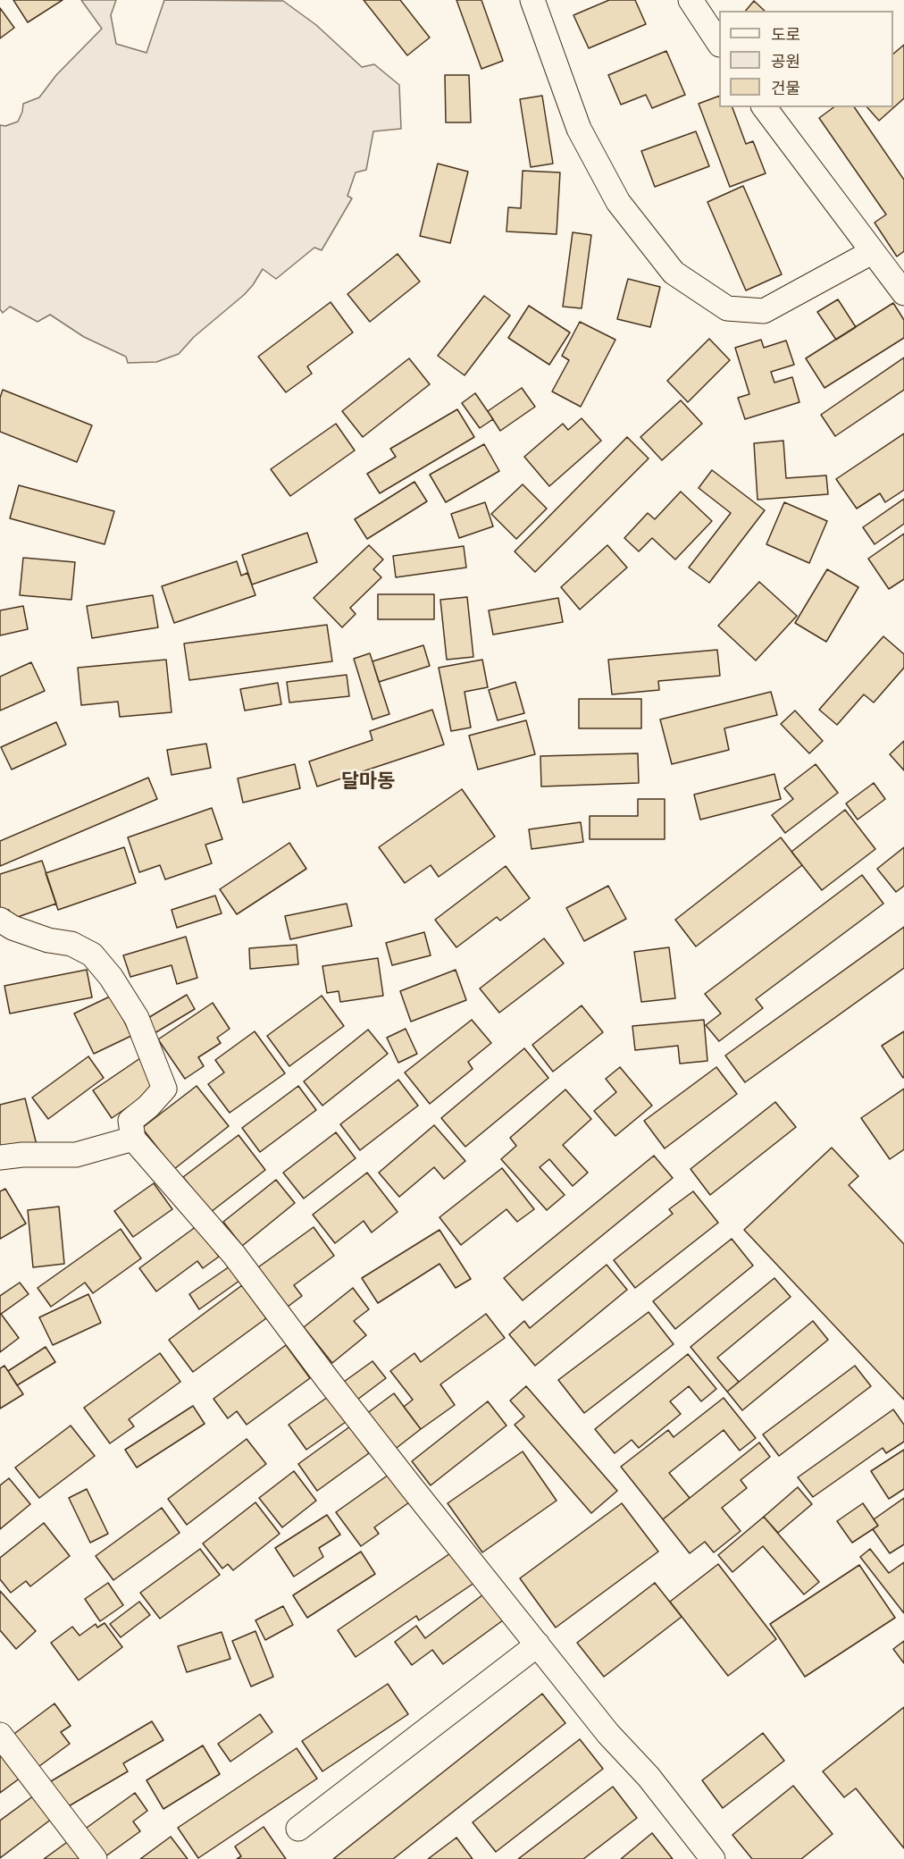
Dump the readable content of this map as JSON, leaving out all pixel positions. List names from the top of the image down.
{
  "districts": ["달마동"],
  "legend": ["도로", "공원", "건물"]
}
